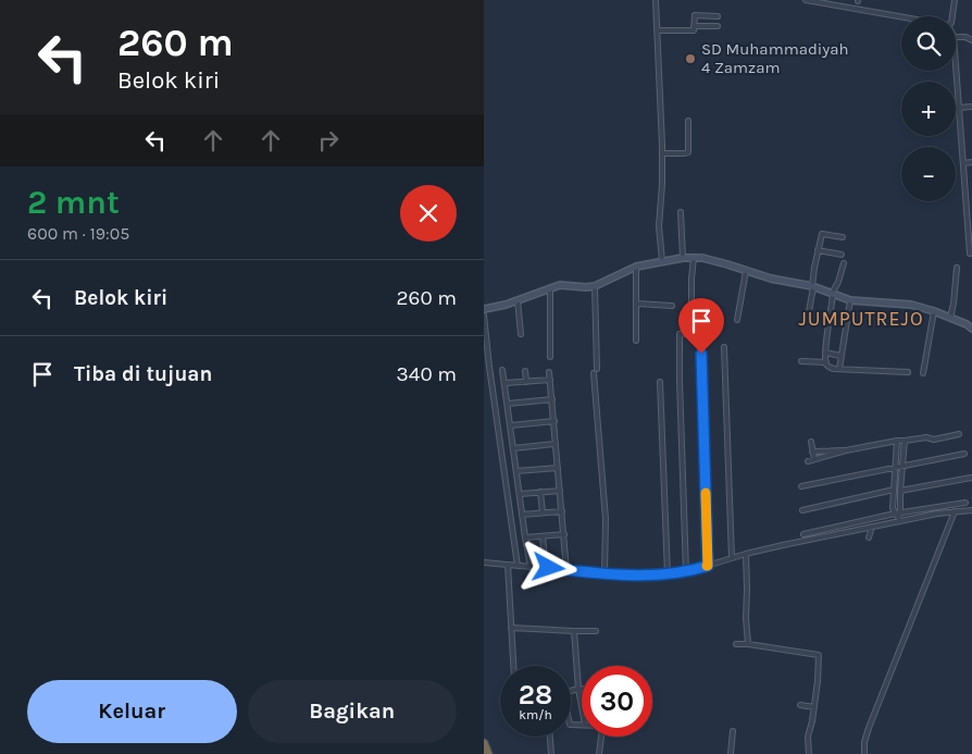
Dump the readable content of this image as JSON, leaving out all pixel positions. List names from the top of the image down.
{
  "districts": ["JUMPUTREJO"],
  "places": ["SD Muhammadiyah 4 Zamzam"],
  "page": {
    "turn": ["260 m", "Belok kiri"],
    "map_buttons": ["+", "−"],
    "heading": ["2 mnt", "600 m · 19:05"],
    "list": [
      {
        "name": "Belok kiri",
        "value": "260 m"
      },
      {
        "name": "Tiba di tujuan",
        "value": "340 m"
      }
    ],
    "speed": "28 km/h",
    "limit": "30",
    "buttons": ["Keluar", "Bagikan"]
  }
}
